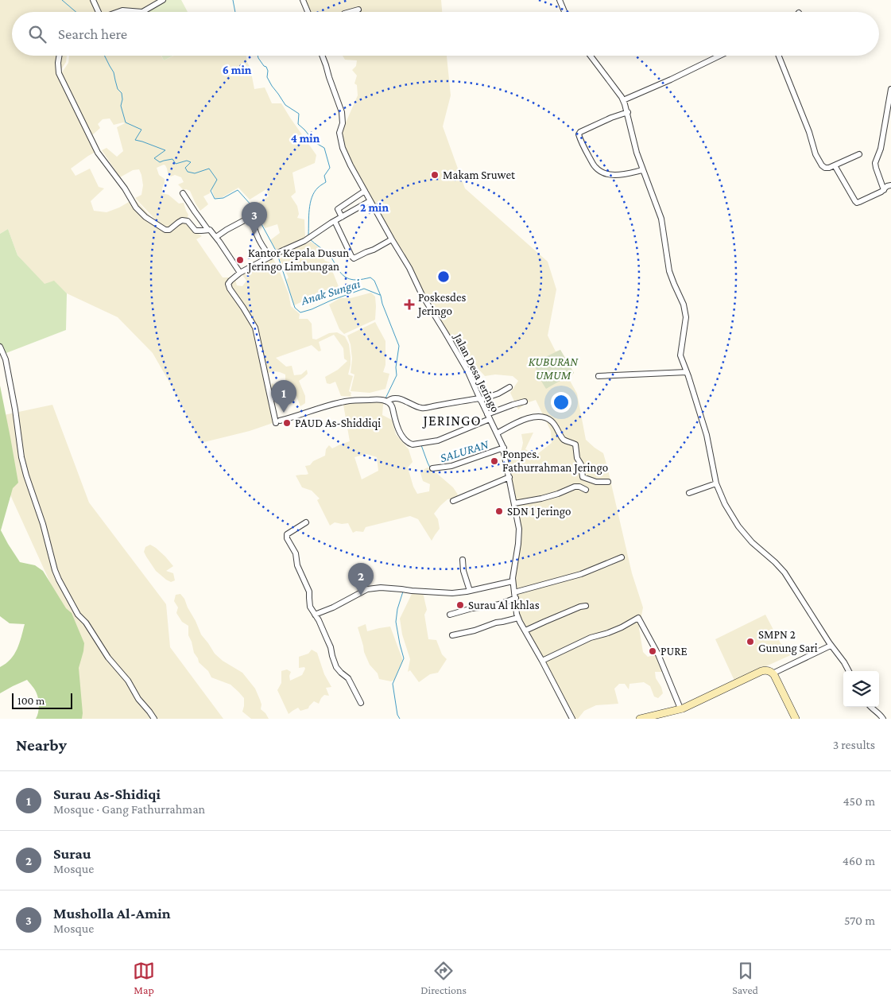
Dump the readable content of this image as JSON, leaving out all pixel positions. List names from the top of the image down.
{
  "streets": {
    "street": ["Jalan Desa Jeringo"]
  },
  "districts": ["JERINGO"],
  "water": ["Anak Sungai", "SALURAN"],
  "parks": ["KUBURAN UMUM"],
  "places": {
    "other": [
      "Makam Sruwet",
      "Kantor Kepala Dusun Jeringo Limbungan",
      "PAUD As-Shiddiqi",
      "Ponpes. Fathurrahman Jeringo",
      "SDN 1 Jeringo",
      "Surau Al Ikhlas",
      "SMPN 2 Gunung Sari",
      "PURE"
    ],
    "health": ["Poskesdes Jeringo"]
  },
  "scale_bar": "100 m",
  "page": {
    "search": "Search here",
    "pins": ["3", "1", "2"],
    "scale": "100 m",
    "heading": ["Nearby", "3 results"],
    "list": [
      {
        "mark": "1",
        "name": "Surau As-Shidiqi",
        "note": "Mosque · Gang Fathurrahman",
        "value": "450 m"
      },
      {
        "mark": "2",
        "name": "Surau",
        "note": "Mosque",
        "value": "460 m"
      },
      {
        "mark": "3",
        "name": "Musholla Al-Amin",
        "note": "Mosque",
        "value": "570 m"
      }
    ],
    "nav": ["Map", "Directions", "Saved"]
  },
  "rings": ["6 min", "4 min", "2 min"]
}
